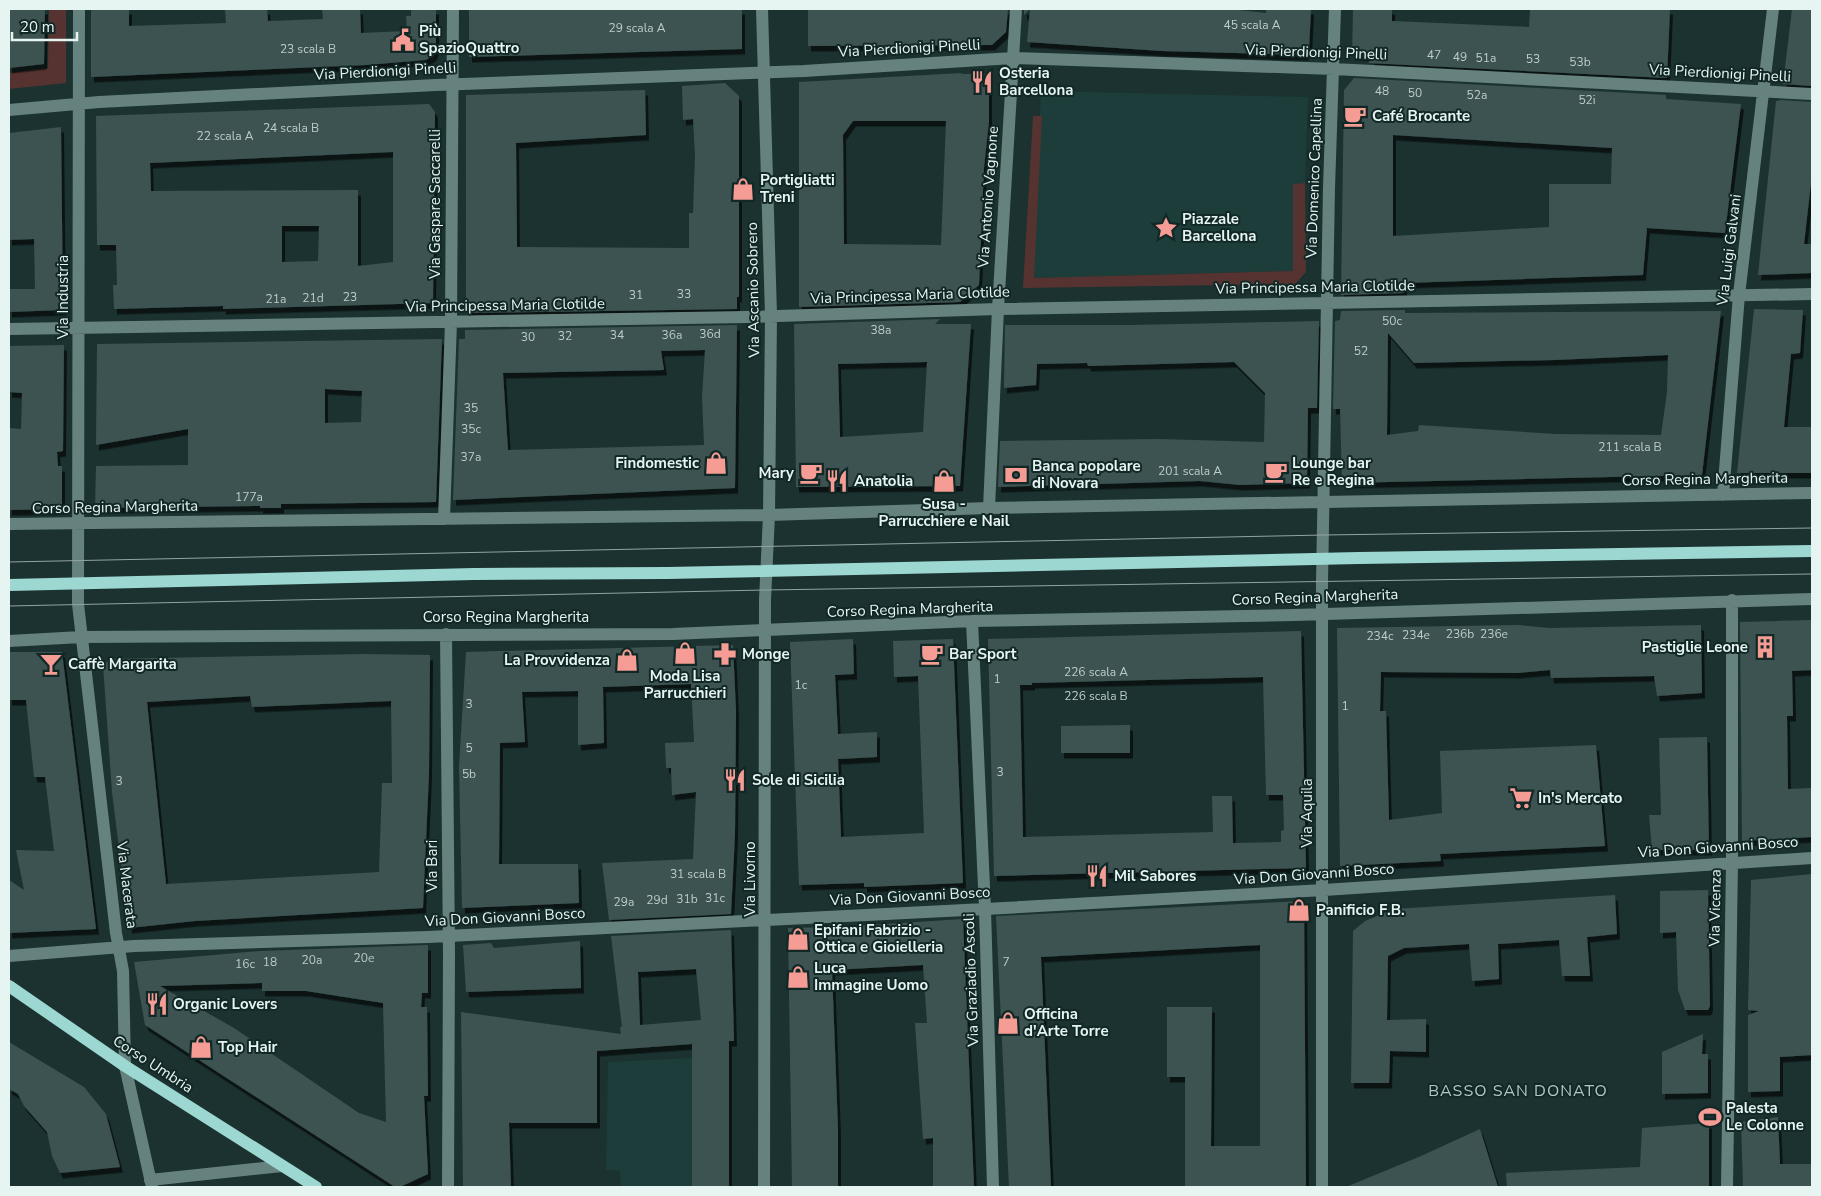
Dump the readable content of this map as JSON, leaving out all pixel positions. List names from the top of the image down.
{
  "streets": {
    "main road": ["Corso Umbria"],
    "street": [
      "Via Pierdionigi Pinelli",
      "Via Domenico Capellina",
      "Via Antonio Vagnone",
      "Via Gaspare Saccarelli",
      "Via Luigi Galvani",
      "Via Principessa Maria Clotilde",
      "Via Ascanio Sobrero",
      "Via Industria",
      "Corso Regina Margherita",
      "Via Aquila",
      "Via Don Giovanni Bosco",
      "Via Bari",
      "Via Livorno",
      "Via Macerata",
      "Via Vicenza",
      "Via Graziadio Ascoli"
    ]
  },
  "crossings": [
    ["Via Pierdionigi Pinelli", "Via Domenico Capellina"],
    ["Via Pierdionigi Pinelli", "Via Antonio Vagnone"],
    ["Via Pierdionigi Pinelli", "Via Gaspare Saccarelli"],
    ["Via Pierdionigi Pinelli", "Via Luigi Galvani"],
    ["Via Pierdionigi Pinelli", "Via Ascanio Sobrero"],
    ["Via Pierdionigi Pinelli", "Via Industria"],
    ["Via Domenico Capellina", "Via Principessa Maria Clotilde"],
    ["Via Domenico Capellina", "Corso Regina Margherita"],
    ["Via Domenico Capellina", "Via Aquila"],
    ["Via Antonio Vagnone", "Via Principessa Maria Clotilde"],
    ["Via Antonio Vagnone", "Corso Regina Margherita"],
    ["Via Gaspare Saccarelli", "Via Principessa Maria Clotilde"],
    ["Via Gaspare Saccarelli", "Corso Regina Margherita"],
    ["Via Luigi Galvani", "Via Principessa Maria Clotilde"],
    ["Via Luigi Galvani", "Corso Regina Margherita"],
    ["Via Principessa Maria Clotilde", "Via Ascanio Sobrero"],
    ["Via Principessa Maria Clotilde", "Via Industria"],
    ["Via Ascanio Sobrero", "Corso Regina Margherita"],
    ["Via Ascanio Sobrero", "Via Livorno"],
    ["Via Industria", "Corso Regina Margherita"],
    ["Via Industria", "Via Macerata"],
    ["Corso Regina Margherita", "Via Aquila"],
    ["Corso Regina Margherita", "Via Bari"],
    ["Corso Regina Margherita", "Via Livorno"],
    ["Corso Regina Margherita", "Via Macerata"],
    ["Corso Regina Margherita", "Via Vicenza"],
    ["Corso Regina Margherita", "Via Graziadio Ascoli"],
    ["Via Aquila", "Via Don Giovanni Bosco"],
    ["Via Don Giovanni Bosco", "Via Bari"],
    ["Via Don Giovanni Bosco", "Via Livorno"],
    ["Via Don Giovanni Bosco", "Via Macerata"],
    ["Via Don Giovanni Bosco", "Via Vicenza"],
    ["Via Don Giovanni Bosco", "Via Graziadio Ascoli"],
    ["Via Macerata", "Corso Umbria"]
  ],
  "districts": ["BASSO SAN DONATO"],
  "places": {
    "public building": ["Più SpazioQuattro"],
    "restaurant": [
      "Osteria Barcellona",
      "Anatolia",
      "Sole di Sicilia",
      "Mil Sabores",
      "Organic Lovers"
    ],
    "cafe": [
      "Café Brocante",
      "Lounge bar Re e Regina",
      "Mary",
      "Bar Sport"
    ],
    "shop": [
      "Portigliatti Treni",
      "Findomestic",
      "Susa - Parrucchiere e Nail",
      "Moda Lisa Parrucchieri",
      "La Provvidenza",
      "Panificio F.B.",
      "Epifani Fabrizio - Ottica e Gioielleria",
      "Luca Immagine Uomo",
      "Officina d'Arte Torre",
      "Top Hair"
    ],
    "place": ["Piazzale Barcellona"],
    "bank": ["Banca popolare di Novara"],
    "building": ["Pastiglie Leone"],
    "pharmacy": ["Monge"],
    "bar": ["Caffè Margarita"],
    "supermarket": ["In's Mercato"],
    "sports": ["Palesta Le Colonne"]
  },
  "house_numbers": [
    "45 scala A",
    "29 scala A",
    "23 scala B",
    "47",
    "49",
    "51a",
    "53",
    "53b",
    "48",
    "50",
    "52a",
    "52i",
    "24 scala B",
    "22 scala A",
    "33",
    "31",
    "23",
    "21d",
    "21a",
    "50c",
    "38a",
    "36d",
    "34",
    "36a",
    "32",
    "30",
    "52",
    "35",
    "35c",
    "211 scala B",
    "37a",
    "201 scala A",
    "177a",
    "236b",
    "236e",
    "234e",
    "234c",
    "226 scala A",
    "1",
    "1c",
    "226 scala B",
    "3",
    "1",
    "5",
    "3",
    "5b",
    "3",
    "31 scala B",
    "31c",
    "31b",
    "29d",
    "29a",
    "20e",
    "20a",
    "18",
    "7",
    "16c"
  ],
  "scale_bar": "20 m"
}
